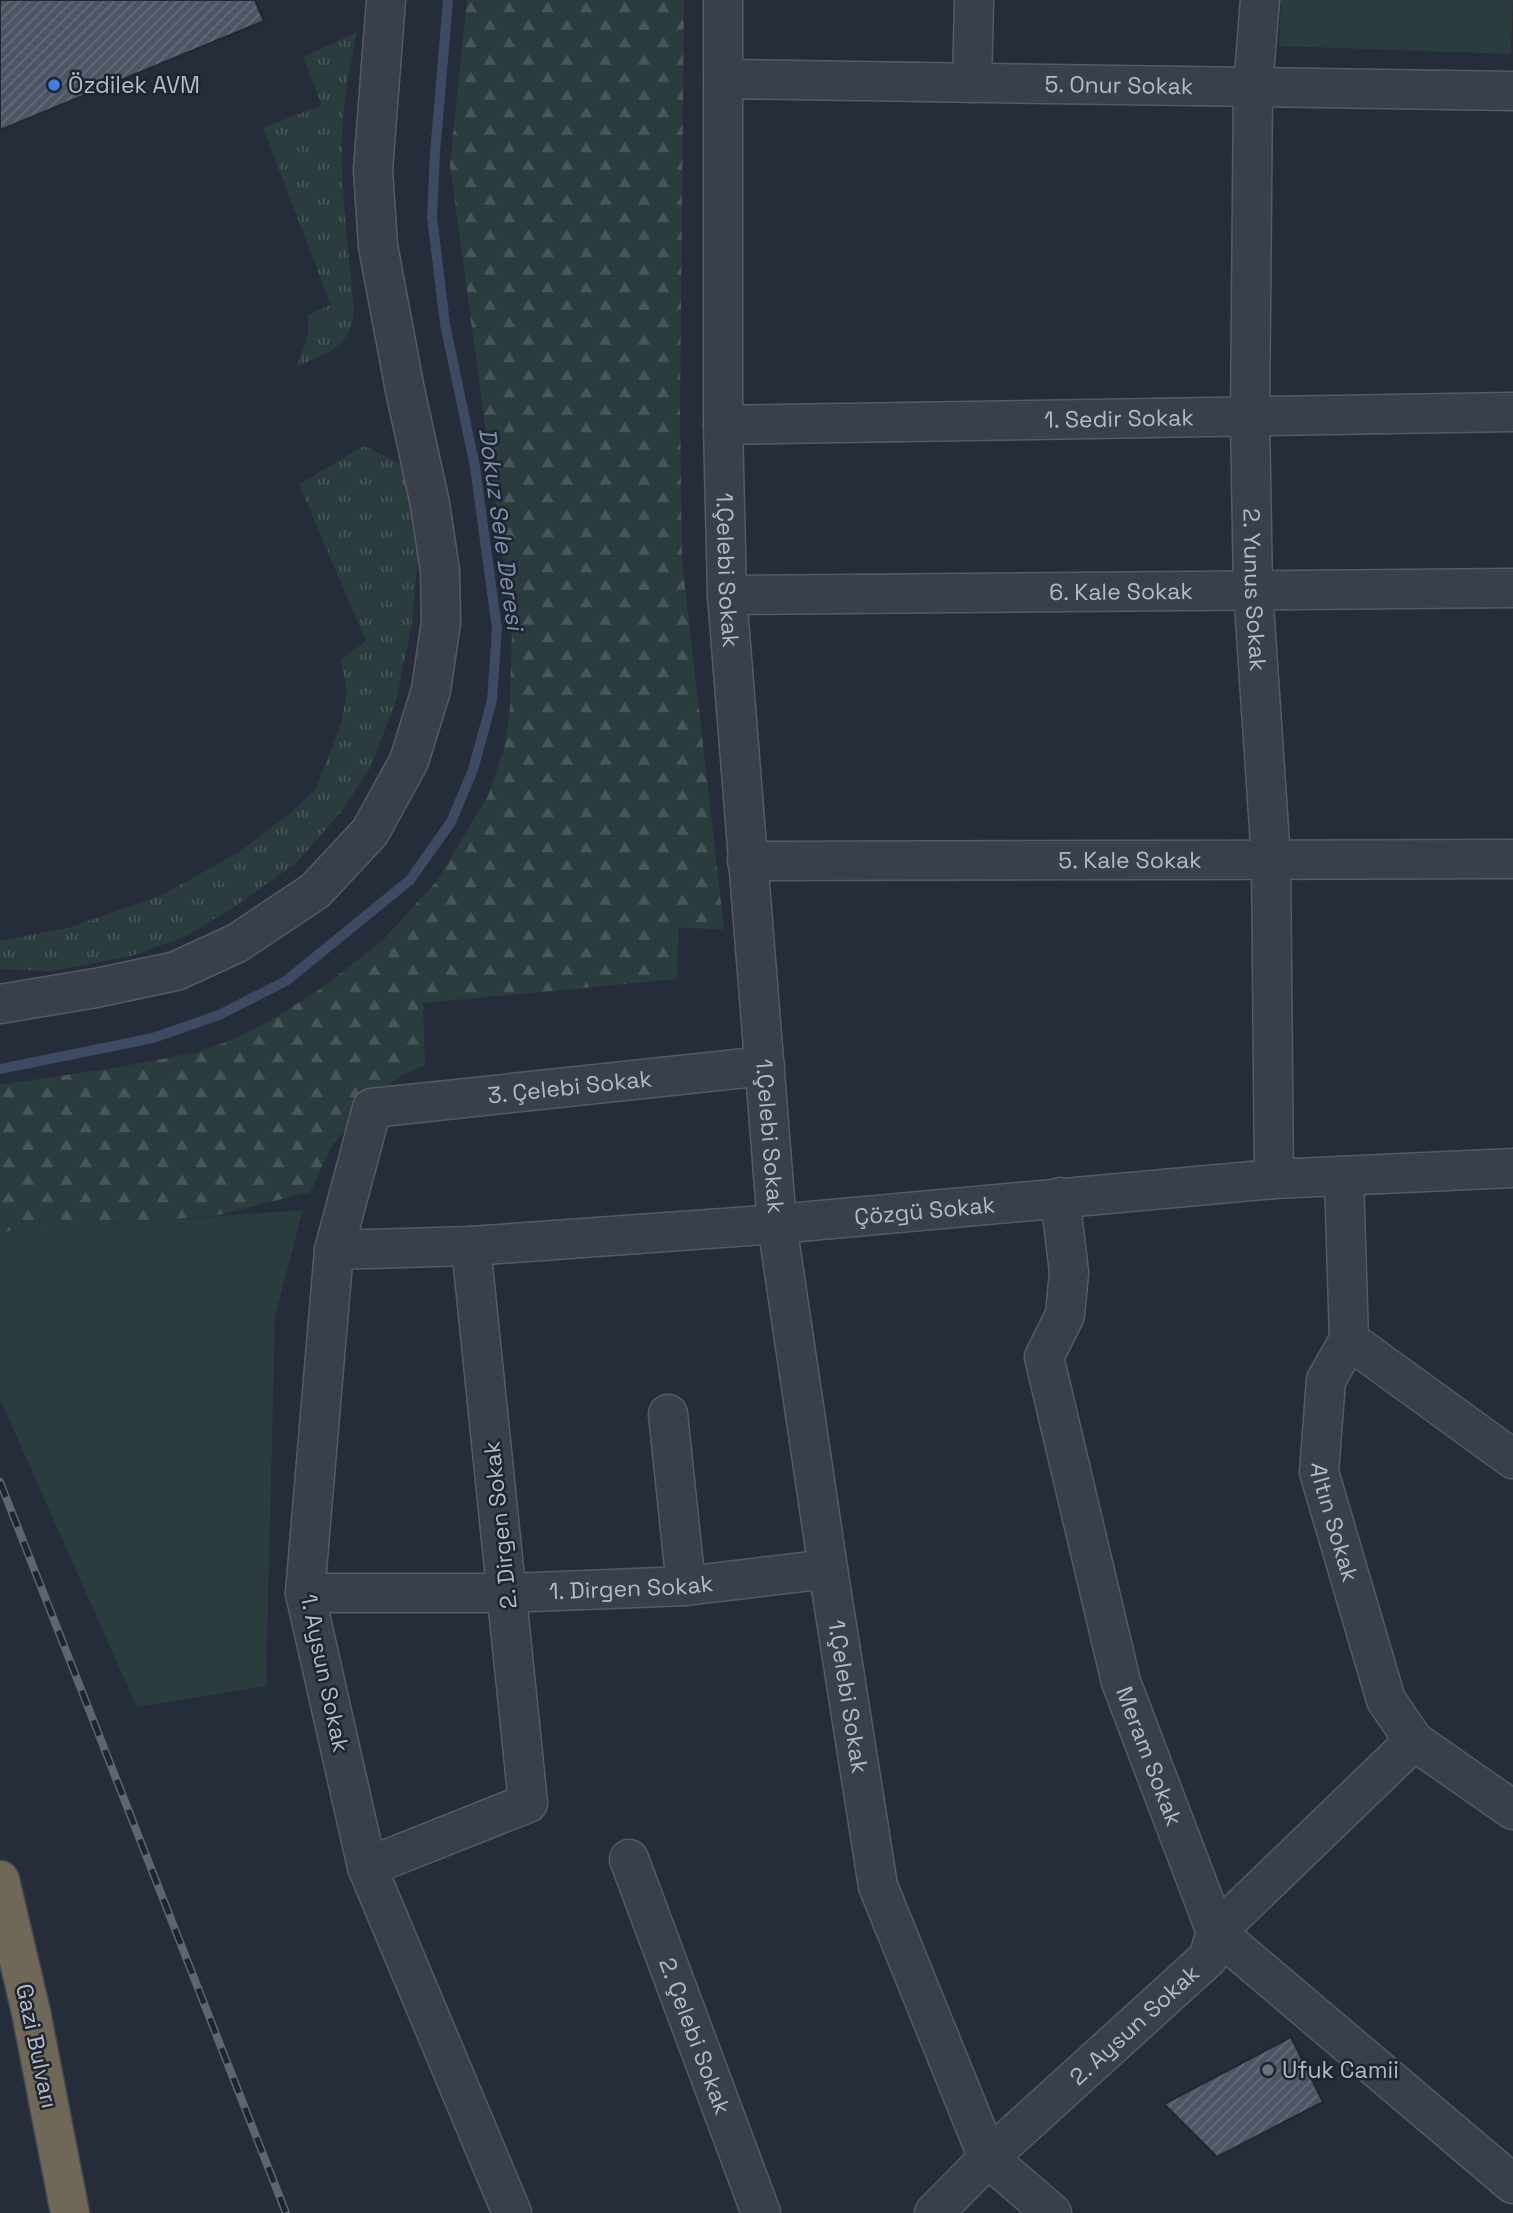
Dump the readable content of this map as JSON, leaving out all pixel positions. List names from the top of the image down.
{
  "streets": {
    "highway": ["Gazi Bulvarı"],
    "street": [
      "5. Onur Sokak",
      "1. Sedir Sokak",
      "1.Çelebi Sokak",
      "2. Yunus Sokak",
      "6. Kale Sokak",
      "5. Kale Sokak",
      "3. Çelebi Sokak",
      "Çözgü Sokak",
      "Altın Sokak",
      "2. Dirgen Sokak",
      "1. Dirgen Sokak",
      "1. Aysun Sokak",
      "Meram Sokak",
      "2. Aysun Sokak",
      "2. Çelebi Sokak"
    ]
  },
  "crossings": [
    ["5. Onur Sokak", "1.Çelebi Sokak"],
    ["5. Onur Sokak", "2. Yunus Sokak"],
    ["1. Sedir Sokak", "1.Çelebi Sokak"],
    ["1. Sedir Sokak", "2. Yunus Sokak"],
    ["1.Çelebi Sokak", "6. Kale Sokak"],
    ["1.Çelebi Sokak", "5. Kale Sokak"],
    ["1.Çelebi Sokak", "3. Çelebi Sokak"],
    ["1.Çelebi Sokak", "Çözgü Sokak"],
    ["1.Çelebi Sokak", "1. Dirgen Sokak"],
    ["1.Çelebi Sokak", "2. Aysun Sokak"],
    ["2. Yunus Sokak", "6. Kale Sokak"],
    ["2. Yunus Sokak", "5. Kale Sokak"],
    ["2. Yunus Sokak", "Çözgü Sokak"],
    ["3. Çelebi Sokak", "1. Aysun Sokak"],
    ["Çözgü Sokak", "2. Dirgen Sokak"],
    ["Çözgü Sokak", "1. Aysun Sokak"],
    ["Çözgü Sokak", "Meram Sokak"],
    ["Altın Sokak", "2. Aysun Sokak"],
    ["2. Dirgen Sokak", "1. Dirgen Sokak"],
    ["2. Dirgen Sokak", "1. Aysun Sokak"],
    ["1. Dirgen Sokak", "1. Aysun Sokak"],
    ["Meram Sokak", "2. Aysun Sokak"]
  ],
  "water": ["Dokuz Sele Deresi"],
  "places": ["Özdilek AVM", "Ufuk Camii"]
}
